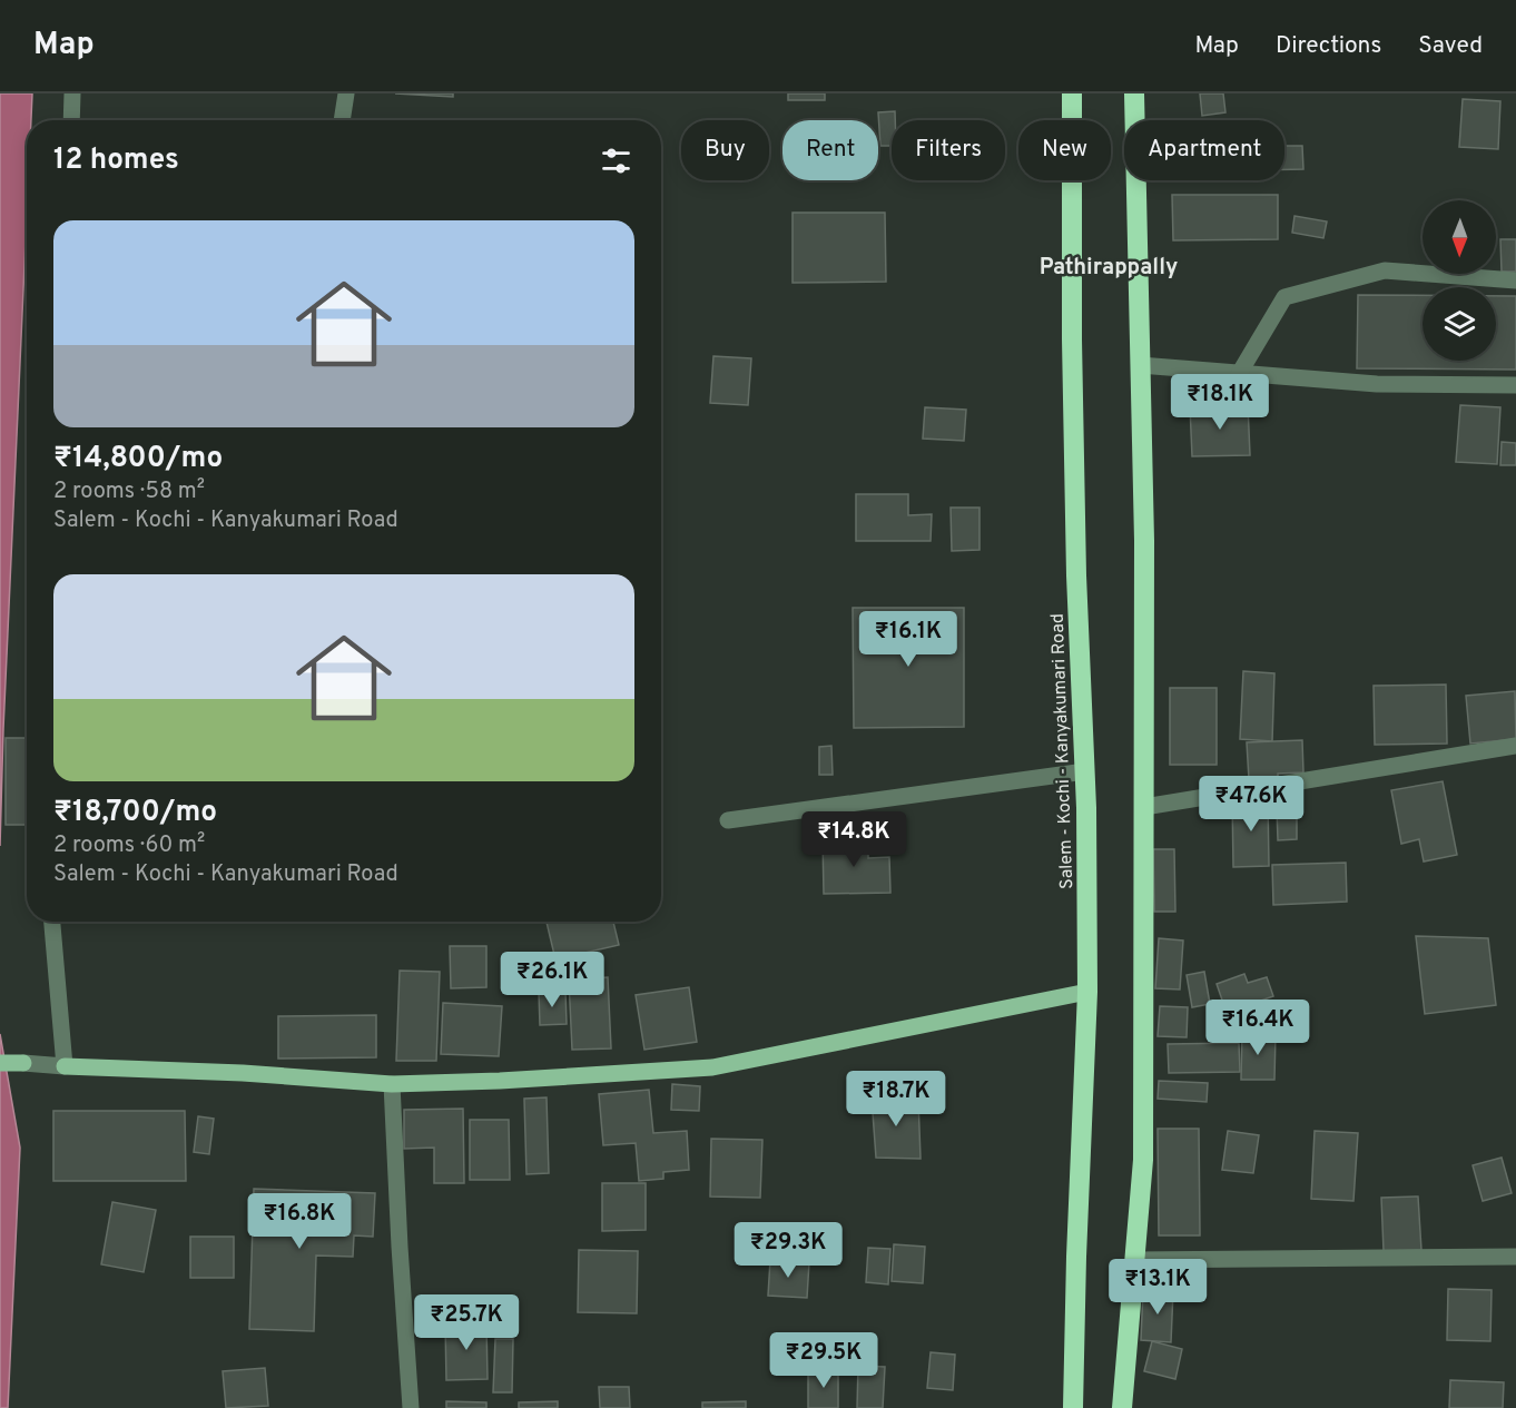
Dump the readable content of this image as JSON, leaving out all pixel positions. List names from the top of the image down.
{
  "streets": {
    "highway": ["Salem - Kochi - Kanyakumari Road"]
  },
  "districts": ["Pathirappally"],
  "north": "bottom",
  "page": {
    "header": "Map",
    "nav": ["Map", "Directions", "Saved"],
    "chip": [
      "Buy",
      "Rent",
      "Filters",
      "New",
      "Apartment"
    ],
    "heading": "12 homes",
    "list": [
      {
        "name": "₹14,800/mo",
        "note": "2 rooms · 58 m² · Salem - Kochi - Kanyakumari Road"
      },
      {
        "name": "₹18,700/mo",
        "note": "2 rooms · 60 m² · Salem - Kochi - Kanyakumari Road"
      }
    ],
    "price": [
      "₹18.1K",
      "₹16.1K",
      "₹47.6K",
      "₹14.8K",
      "₹26.1K",
      "₹16.4K",
      "₹18.7K",
      "₹16.8K",
      "₹29.3K",
      "₹13.1K",
      "₹25.7K",
      "₹29.5K"
    ]
  }
}
